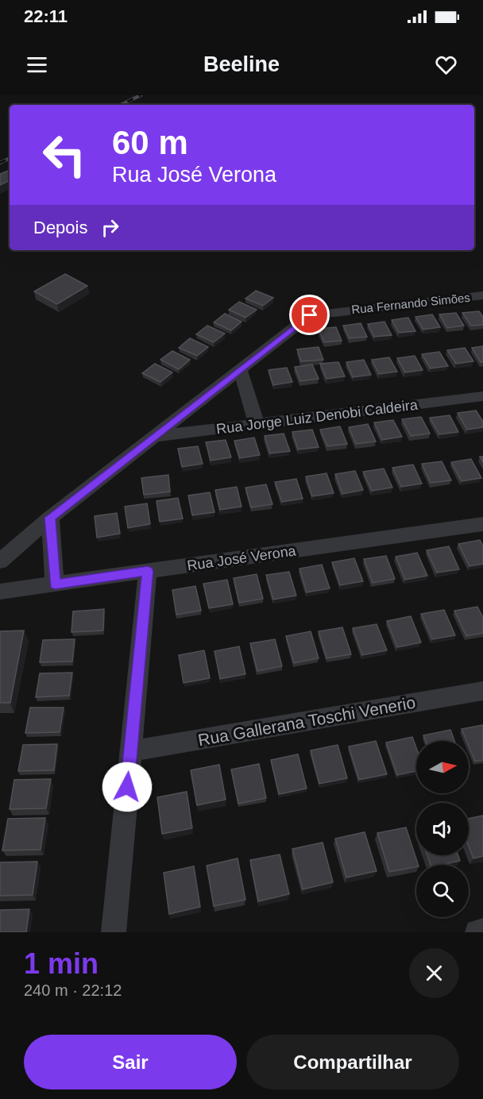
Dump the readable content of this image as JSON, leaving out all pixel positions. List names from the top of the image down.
{
  "streets": {
    "street": [
      "Rua Fernando Simões",
      "Rua Jorge Luiz Denobi Caldeira",
      "Rua José Verona",
      "Rua Gallerana Toschi Venerio"
    ]
  },
  "north": "right",
  "page": {
    "status": "22:11",
    "header": "Beeline",
    "turn": ["60 m", "Rua José Verona"],
    "then": "Depois",
    "heading": ["1 min", "240 m · 22:12"],
    "buttons": ["Sair", "Compartilhar"]
  }
}
